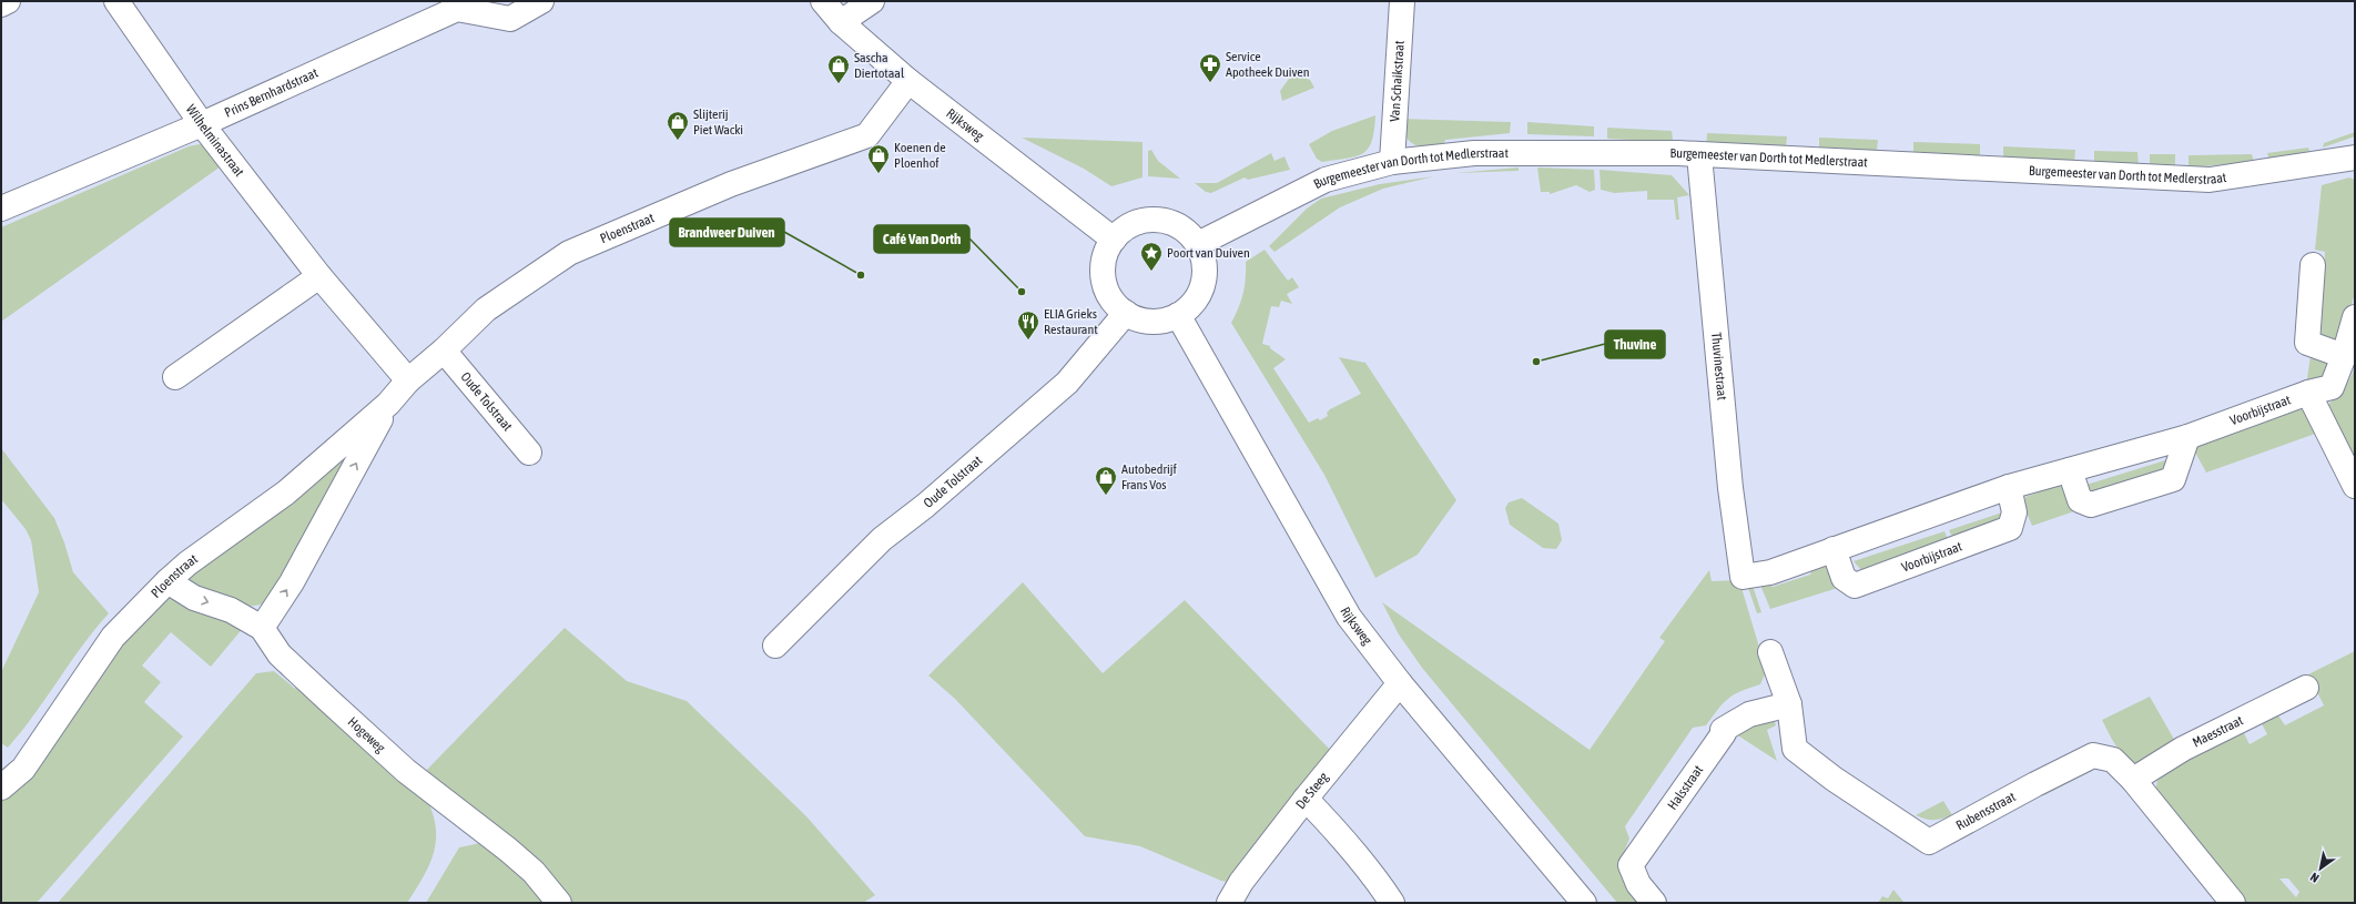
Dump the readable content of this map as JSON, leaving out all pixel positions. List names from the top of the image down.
{
  "streets": {
    "street": [
      "Van Schaikstraat",
      "Prins Bernhardstraat",
      "Rijksweg",
      "Wilhelminastraat",
      "Burgemeester van Dorth tot Medlerstraat",
      "Ploenstraat",
      "Thuvinestraat",
      "Oude Tolstraat",
      "Voorbijstraat",
      "Maesstraat",
      "Hogeweg",
      "Halsstraat",
      "De Steeg",
      "Rubensstraat"
    ]
  },
  "crossings": [
    ["Van Schaikstraat", "Burgemeester van Dorth tot Medlerstraat"],
    ["Prins Bernhardstraat", "Wilhelminastraat"],
    ["Rijksweg", "Burgemeester van Dorth tot Medlerstraat"],
    ["Rijksweg", "Ploenstraat"],
    ["Rijksweg", "Oude Tolstraat"],
    ["Rijksweg", "De Steeg"],
    ["Wilhelminastraat", "Ploenstraat"],
    ["Burgemeester van Dorth tot Medlerstraat", "Thuvinestraat"],
    ["Burgemeester van Dorth tot Medlerstraat", "Oude Tolstraat"],
    ["Ploenstraat", "Oude Tolstraat"],
    ["Ploenstraat", "Hogeweg"],
    ["Thuvinestraat", "Voorbijstraat"],
    ["Maesstraat", "Rubensstraat"],
    ["Halsstraat", "Rubensstraat"]
  ],
  "places": {
    "pharmacy": ["Service Apotheek Duiven"],
    "shop": [
      "Sascha Diertotaal",
      "Slijterij Piet Wacki",
      "Koenen de Ploenhof",
      "Autobedrijf Frans Vos"
    ],
    "place": ["Poort van Duiven"],
    "other": ["Brandweer Duiven", "Café Van Dorth", "Thuvine"],
    "restaurant": ["ELIA Grieks Restaurant"]
  },
  "north": "bottom left"
}
